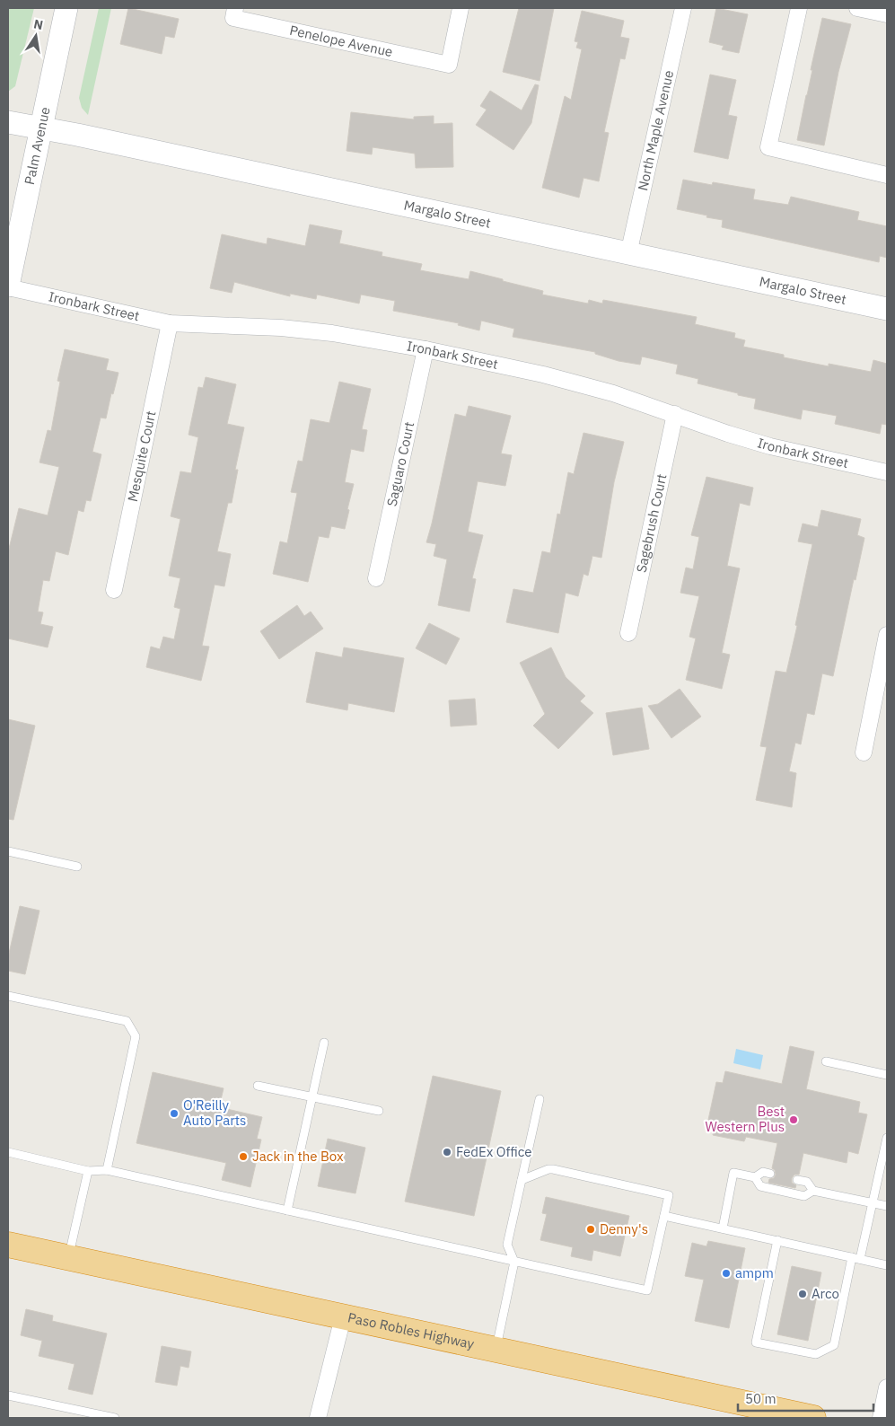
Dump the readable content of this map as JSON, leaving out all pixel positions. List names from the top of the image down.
{
  "streets": {
    "highway": ["Paso Robles Highway"],
    "street": [
      "Penelope Avenue",
      "North Maple Avenue",
      "Palm Avenue",
      "Margalo Street",
      "Ironbark Street",
      "Mesquite Court",
      "Saguaro Court",
      "Sagebrush Court"
    ]
  },
  "crossings": [
    ["North Maple Avenue", "Margalo Street"],
    ["Palm Avenue", "Margalo Street"],
    ["Palm Avenue", "Ironbark Street"],
    ["Ironbark Street", "Mesquite Court"],
    ["Ironbark Street", "Saguaro Court"],
    ["Ironbark Street", "Sagebrush Court"]
  ],
  "places": [
    "O'Reilly Auto Parts",
    "Best Western Plus",
    "FedEx Office",
    "Jack in the Box",
    "Denny's",
    "ampm",
    "Arco"
  ],
  "scale_bar": "50 m",
  "north": "top"
}
